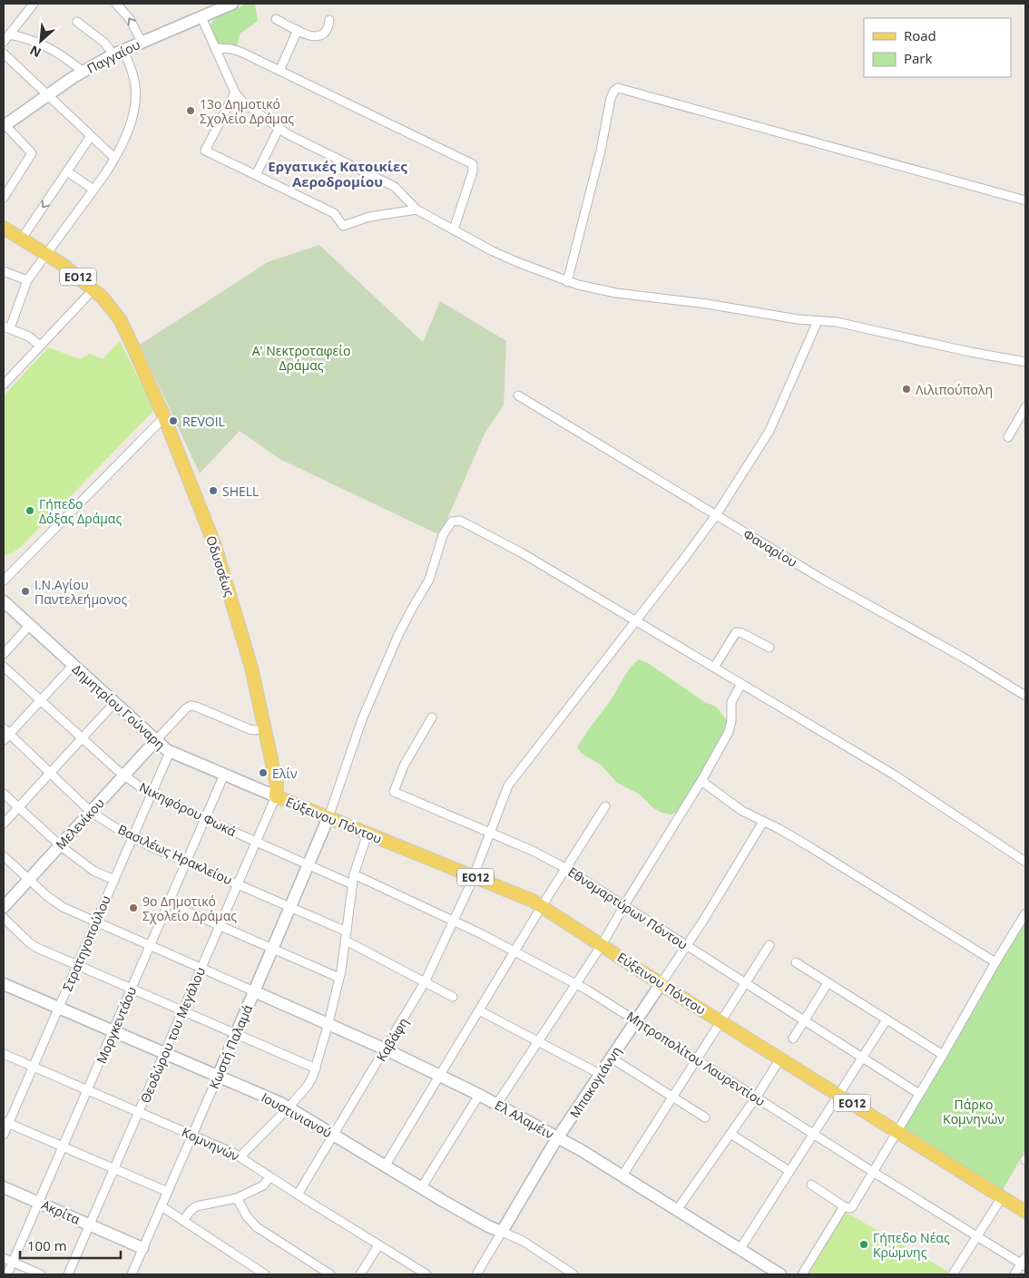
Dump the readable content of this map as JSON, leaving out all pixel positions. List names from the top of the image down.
{
  "streets": {
    "main road": ["ΕΟ12", "Οδυσσέως", "Εύξεινου Πόντου"],
    "street": [
      "Παγγαίου",
      "Φαναρίου",
      "Δημητρίου Γούναρη",
      "Νικηφόρου Φωκά",
      "Μελενίκου",
      "Βασιλέως Ηρακλείου",
      "Εθνομαρτύρων Πόντου",
      "Στρατηγοπούλου",
      "Μοργκεντάου",
      "Θεοδώρου του Μεγάλου",
      "Καβάφη",
      "Κωστή Παλαμά",
      "Μητροπολίτου Λαυρεντίου",
      "Μπακογιάννη",
      "Ιουστινιανού",
      "Ελ Αλαμέιν",
      "Κομνηνών",
      "Ακρίτα"
    ]
  },
  "crossings": [
    ["ΕΟ12", "Οδυσσέως"],
    ["Φαναρίου", "Καβάφη"],
    ["Οδυσσέως", "Δημητρίου Γούναρη"],
    ["Οδυσσέως", "Εύξεινου Πόντου"],
    ["Οδυσσέως", "Θεοδώρου του Μεγάλου"],
    ["Δημητρίου Γούναρη", "Εύξεινου Πόντου"],
    ["Δημητρίου Γούναρη", "Μελενίκου"],
    ["Δημητρίου Γούναρη", "Στρατηγοπούλου"],
    ["Δημητρίου Γούναρη", "Μοργκεντάου"],
    ["Δημητρίου Γούναρη", "Θεοδώρου του Μεγάλου"],
    ["Νικηφόρου Φωκά", "Μελενίκου"],
    ["Νικηφόρου Φωκά", "Στρατηγοπούλου"],
    ["Νικηφόρου Φωκά", "Μοργκεντάου"],
    ["Νικηφόρου Φωκά", "Θεοδώρου του Μεγάλου"],
    ["Νικηφόρου Φωκά", "Κωστή Παλαμά"],
    ["Εύξεινου Πόντου", "Θεοδώρου του Μεγάλου"],
    ["Εύξεινου Πόντου", "Καβάφη"],
    ["Εύξεινου Πόντου", "Κωστή Παλαμά"],
    ["Εύξεινου Πόντου", "Μπακογιάννη"],
    ["Μελενίκου", "Βασιλέως Ηρακλείου"],
    ["Βασιλέως Ηρακλείου", "Στρατηγοπούλου"],
    ["Βασιλέως Ηρακλείου", "Μοργκεντάου"],
    ["Βασιλέως Ηρακλείου", "Θεοδώρου του Μεγάλου"],
    ["Βασιλέως Ηρακλείου", "Κωστή Παλαμά"],
    ["Εθνομαρτύρων Πόντου", "Καβάφη"],
    ["Στρατηγοπούλου", "Ιουστινιανού"],
    ["Στρατηγοπούλου", "Κομνηνών"],
    ["Μοργκεντάου", "Ιουστινιανού"],
    ["Μοργκεντάου", "Κομνηνών"],
    ["Μοργκεντάου", "Ακρίτα"],
    ["Θεοδώρου του Μεγάλου", "Ιουστινιανού"],
    ["Θεοδώρου του Μεγάλου", "Κομνηνών"],
    ["Θεοδώρου του Μεγάλου", "Ακρίτα"],
    ["Καβάφη", "Μητροπολίτου Λαυρεντίου"],
    ["Καβάφη", "Ιουστινιανού"],
    ["Καβάφη", "Ελ Αλαμέιν"],
    ["Καβάφη", "Κομνηνών"],
    ["Κωστή Παλαμά", "Ιουστινιανού"],
    ["Κωστή Παλαμά", "Ελ Αλαμέιν"],
    ["Κωστή Παλαμά", "Κομνηνών"],
    ["Κωστή Παλαμά", "Ακρίτα"],
    ["Μητροπολίτου Λαυρεντίου", "Μπακογιάννη"],
    ["Μπακογιάννη", "Ιουστινιανού"],
    ["Μπακογιάννη", "Ελ Αλαμέιν"]
  ],
  "districts": ["Εργατικές Κατοικίες Αεροδρομίου"],
  "parks": ["Α' Νεκτροταφείο Δράμας", "Πάρκο Κομνηνών"],
  "places": [
    "13ο Δημοτικό Σχολείο Δράμας",
    "Λιλιπούπολη",
    "REVOIL",
    "SHELL",
    "Γήπεδο Δόξας Δράμας",
    "Ι.Ν.Αγίου Παντελεήμονος",
    "Ελίν",
    "9ο Δημοτικό Σχολείο Δράμας",
    "Γήπεδο Νέας Κρώμνης"
  ],
  "legend": ["Road", "Park"],
  "scale_bar": "100 m",
  "north": "bottom left"
}
